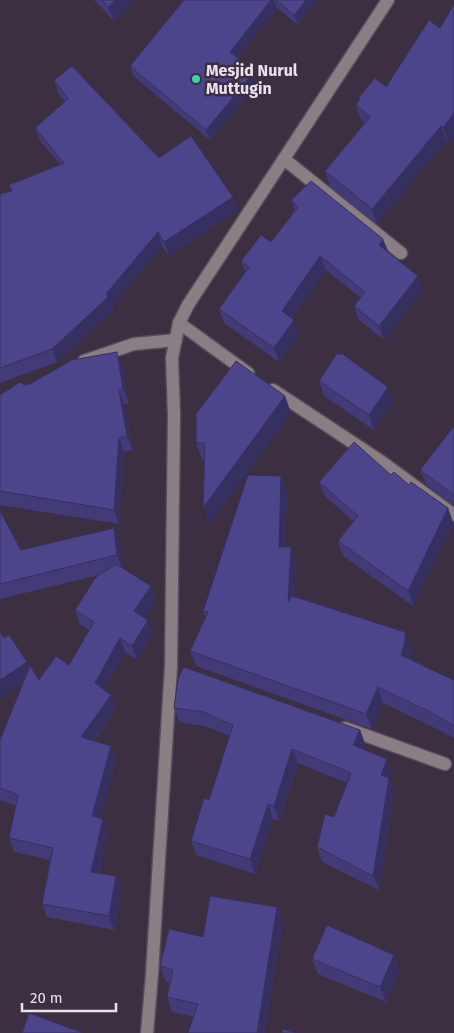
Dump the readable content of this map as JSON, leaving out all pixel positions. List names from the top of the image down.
{
  "places": ["Mesjid Nurul Muttugin"],
  "scale_bar": "20 m"
}
